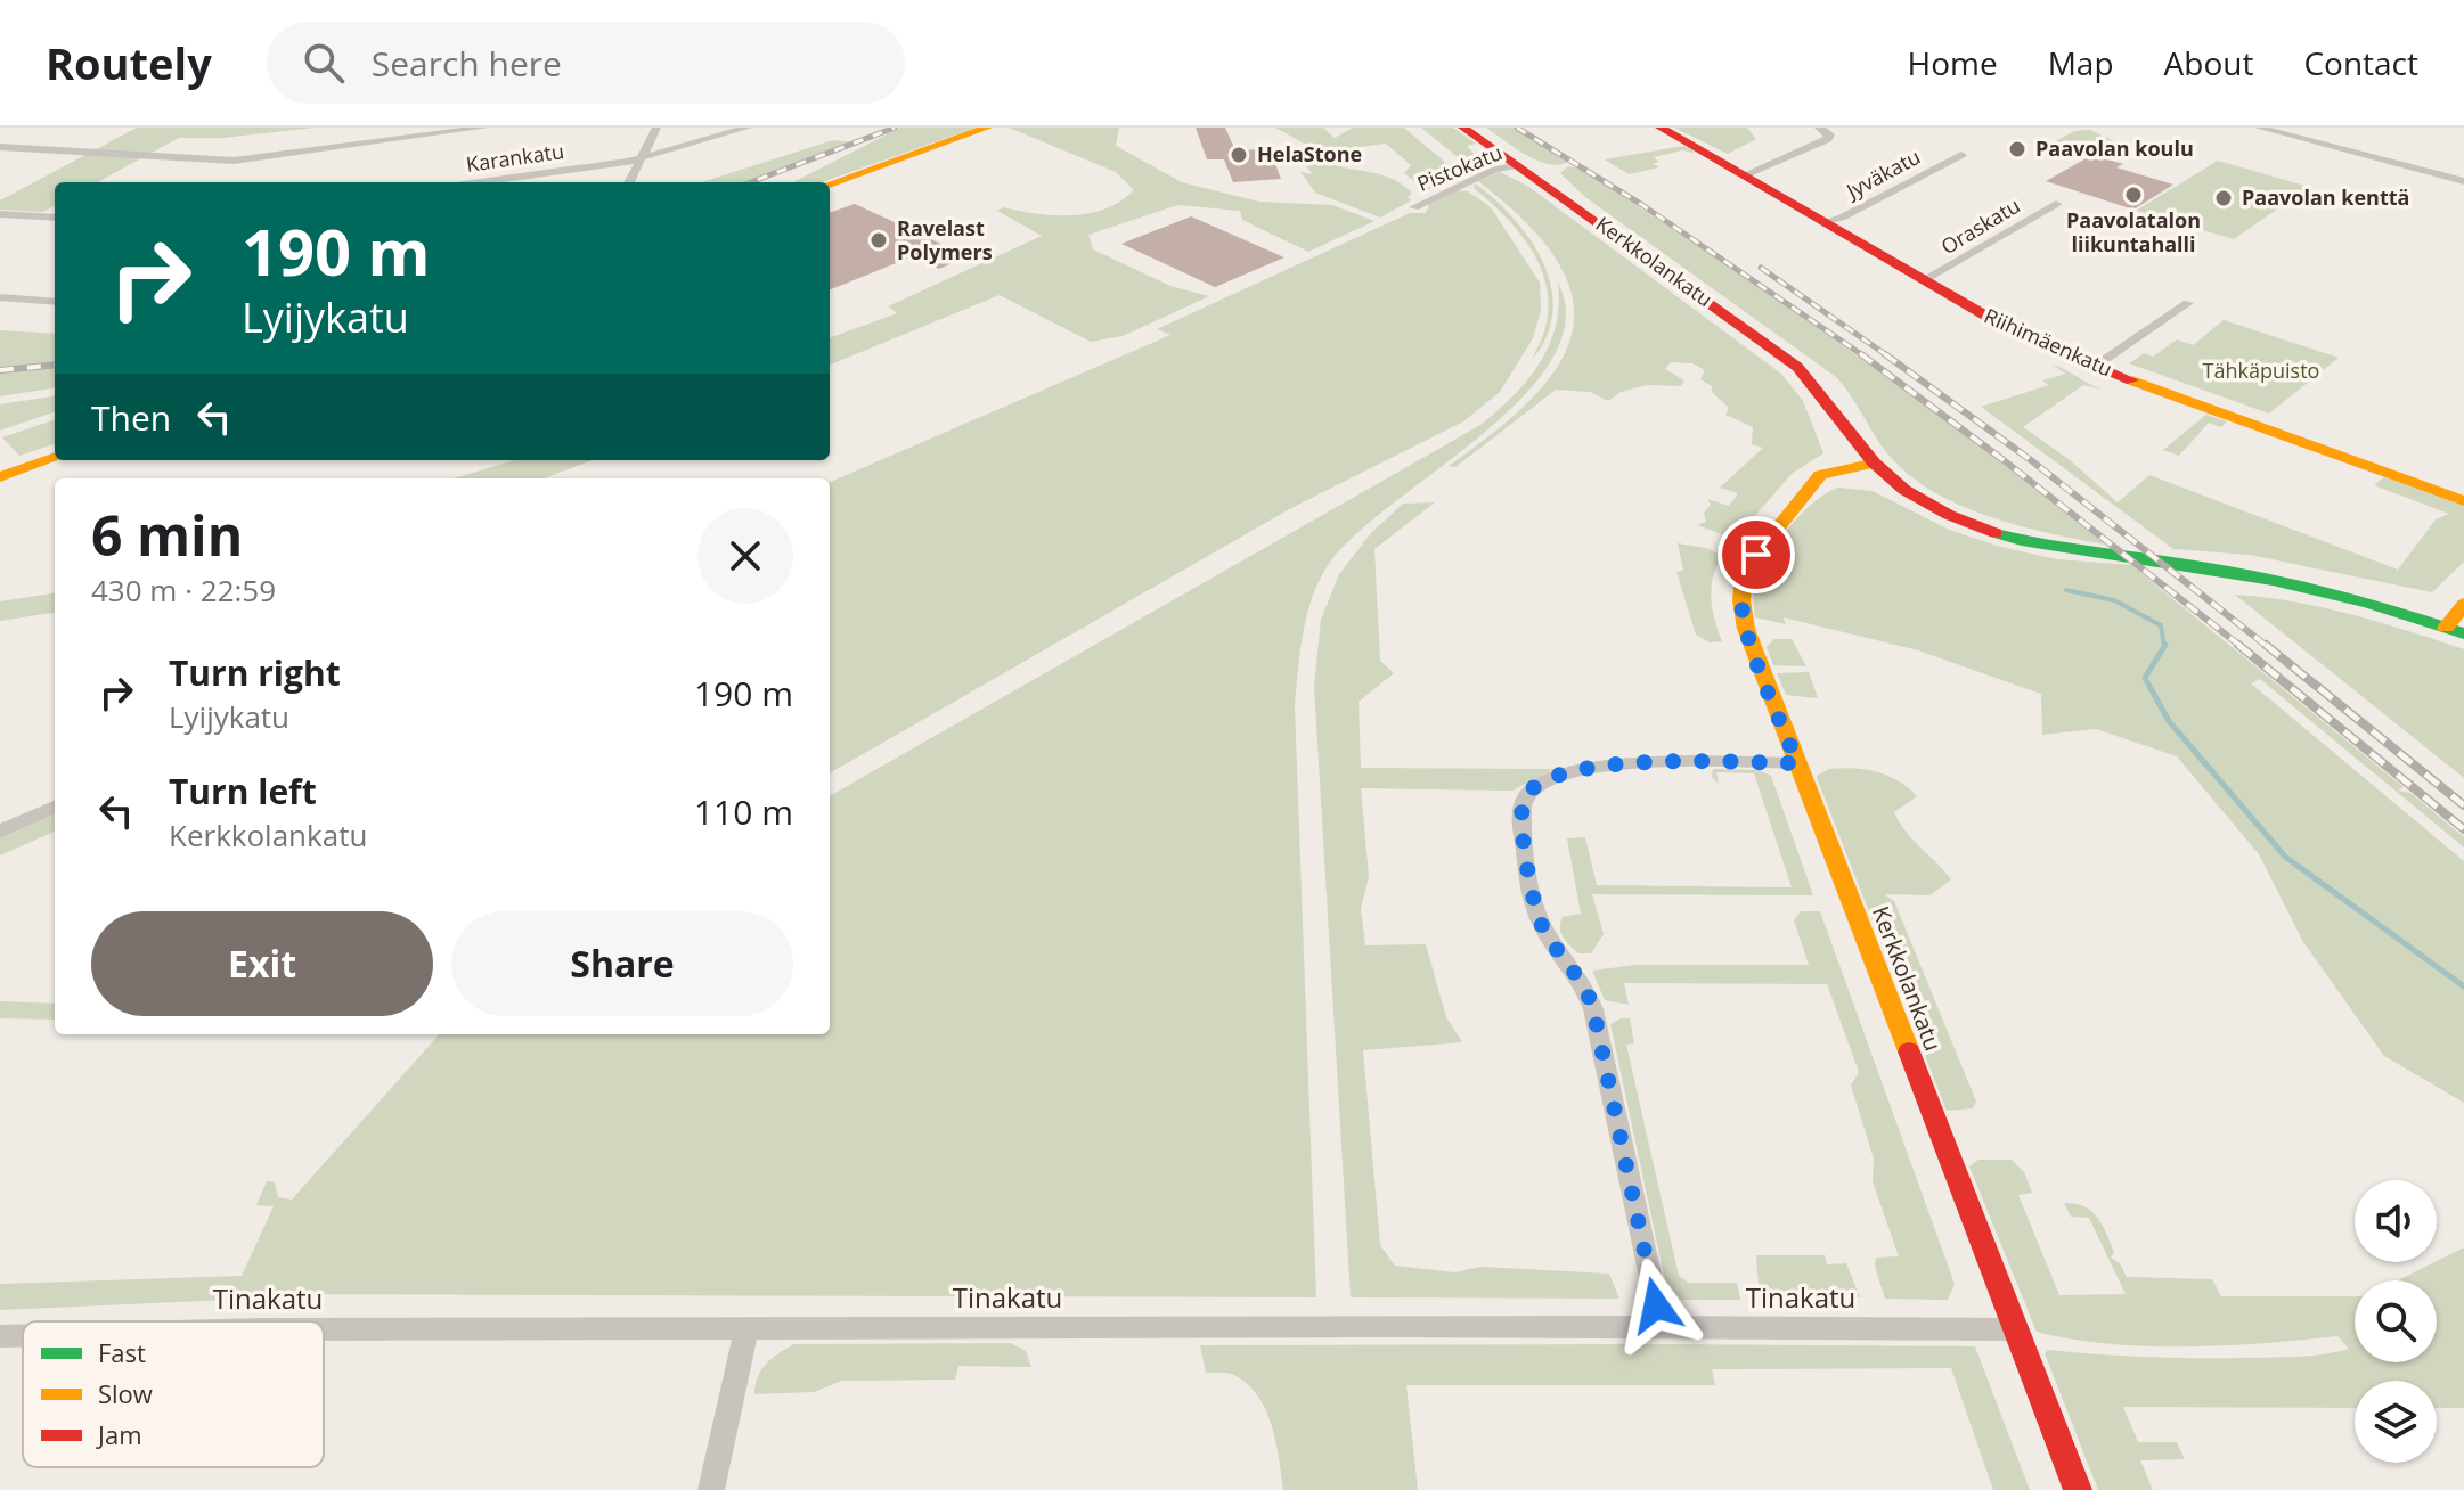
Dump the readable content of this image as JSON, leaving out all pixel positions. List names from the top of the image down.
{
  "streets": {
    "street": [
      "Karankatu",
      "Pistokatu",
      "Jyväkatu",
      "Oraskatu",
      "Kerkkolankatu",
      "Riihimäenkatu",
      "Tinakatu"
    ]
  },
  "crossings": [
    ["Pistokatu", "Kerkkolankatu"],
    ["Jyväkatu", "Riihimäenkatu"],
    ["Oraskatu", "Riihimäenkatu"],
    ["Kerkkolankatu", "Tinakatu"]
  ],
  "parks": ["Tähkäpuisto"],
  "places": [
    "Paavolan koulu",
    "HelaStone",
    "Paavolatalon liikuntahalli",
    "Paavolan kenttä",
    "Ravelast Polymers"
  ],
  "legend": ["Fast", "Slow", "Jam"],
  "page": {
    "header": "Routely",
    "search": "Search here",
    "nav": [
      "Home",
      "Map",
      "About",
      "Contact"
    ],
    "turn": ["190 m", "Lyijykatu"],
    "then": "Then",
    "heading": ["6 min", "430 m · 22:59"],
    "list": [
      {
        "name": "Turn right",
        "note": "Lyijykatu",
        "value": "190 m"
      },
      {
        "name": "Turn left",
        "note": "Kerkkolankatu",
        "value": "110 m"
      }
    ],
    "buttons": ["Exit", "Share"]
  }
}
